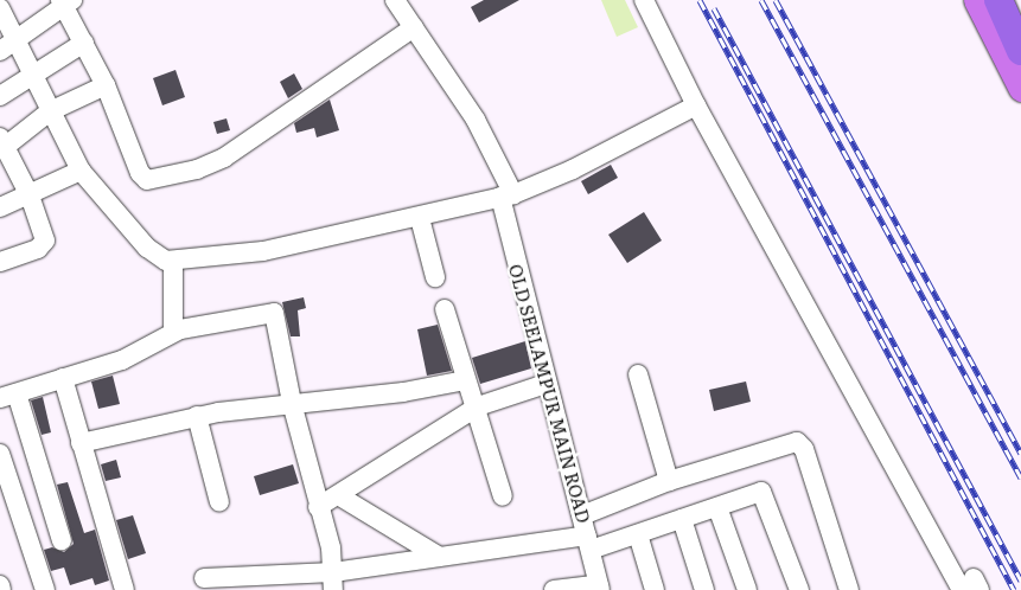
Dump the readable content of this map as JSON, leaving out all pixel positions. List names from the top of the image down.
{
  "streets": {
    "street": ["OLD SEELAMPUR MAIN ROAD"]
  }
}
